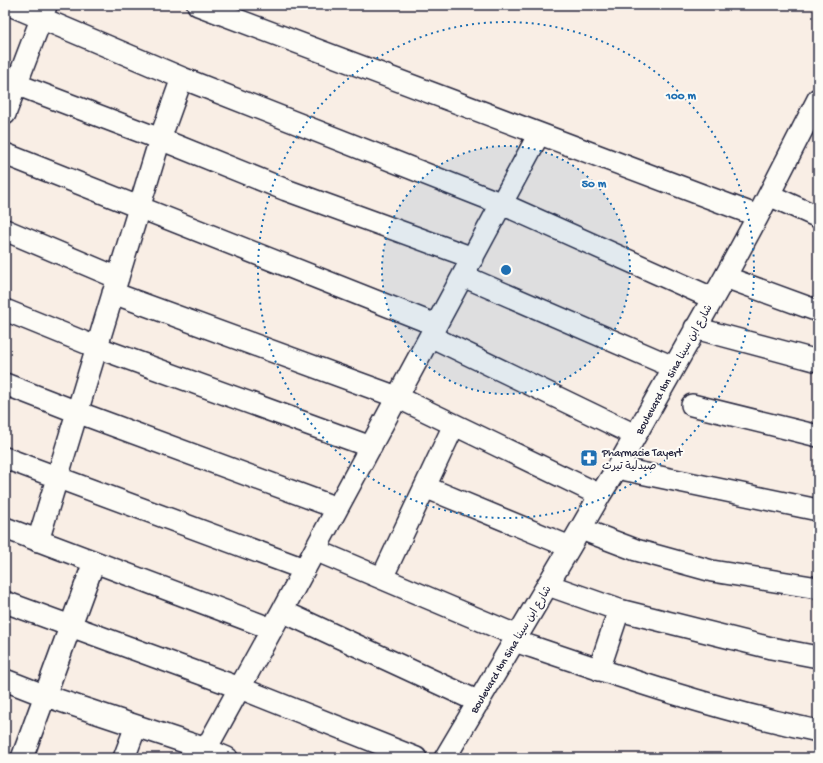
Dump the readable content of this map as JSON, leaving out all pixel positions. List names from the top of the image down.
{
  "streets": {
    "street": ["Boulevard Ibn Sina شارع ابن سينا"]
  },
  "places": {
    "pharmacy": ["Pharmacie Tayert صيدلية تيرت"]
  },
  "rings": ["100 m", "50 m"]
}
